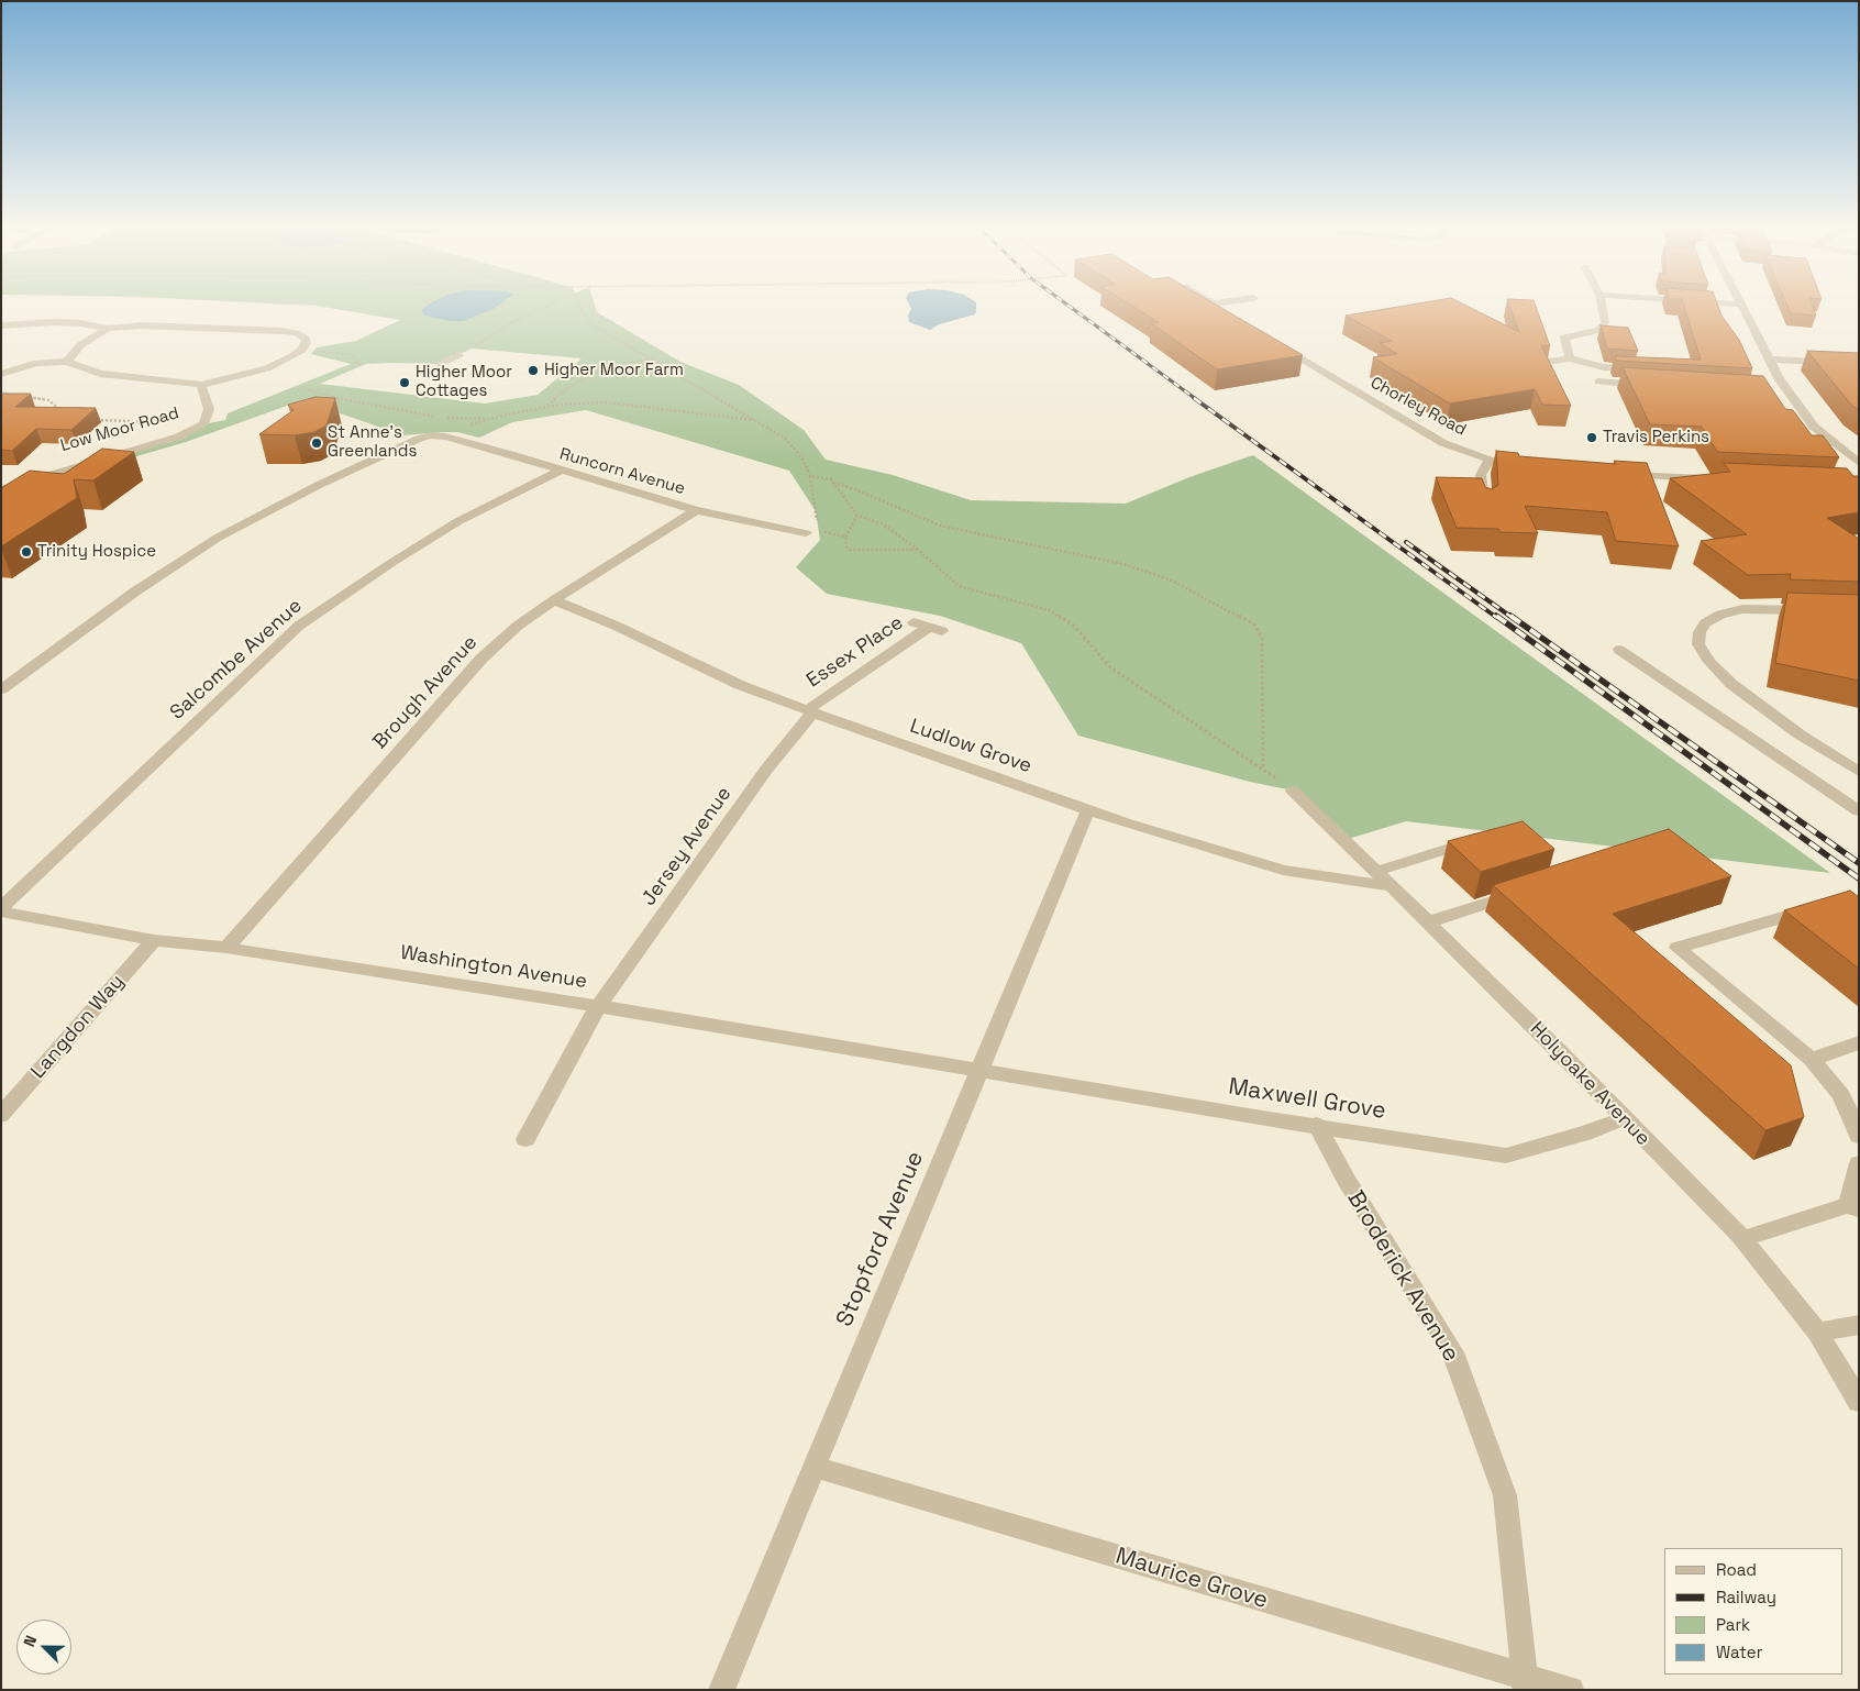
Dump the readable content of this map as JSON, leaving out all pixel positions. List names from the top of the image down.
{
  "streets": {
    "street": [
      "Chorley Road",
      "Low Moor Road",
      "Runcorn Avenue",
      "Essex Place",
      "Salcombe Avenue",
      "Brough Avenue",
      "Ludlow Grove",
      "Jersey Avenue",
      "Washington Avenue",
      "Langdon Way",
      "Holyoake Avenue",
      "Maxwell Grove",
      "Stopford Avenue",
      "Broderick Avenue",
      "Maurice Grove"
    ]
  },
  "crossings": [
    ["Runcorn Avenue", "Salcombe Avenue"],
    ["Runcorn Avenue", "Brough Avenue"],
    ["Essex Place", "Ludlow Grove"],
    ["Essex Place", "Jersey Avenue"],
    ["Salcombe Avenue", "Washington Avenue"],
    ["Brough Avenue", "Ludlow Grove"],
    ["Brough Avenue", "Washington Avenue"],
    ["Ludlow Grove", "Jersey Avenue"],
    ["Ludlow Grove", "Holyoake Avenue"],
    ["Ludlow Grove", "Stopford Avenue"],
    ["Jersey Avenue", "Washington Avenue"],
    ["Washington Avenue", "Langdon Way"],
    ["Washington Avenue", "Maxwell Grove"],
    ["Washington Avenue", "Stopford Avenue"],
    ["Holyoake Avenue", "Maxwell Grove"],
    ["Maxwell Grove", "Stopford Avenue"],
    ["Maxwell Grove", "Broderick Avenue"],
    ["Stopford Avenue", "Maurice Grove"],
    ["Broderick Avenue", "Maurice Grove"]
  ],
  "places": [
    "Higher Moor Farm",
    "Higher Moor Cottages",
    "Travis Perkins",
    "St Anne's Greenlands",
    "Trinity Hospice"
  ],
  "legend": [
    "Road",
    "Railway",
    "Park",
    "Water"
  ],
  "north": "top left"
}
